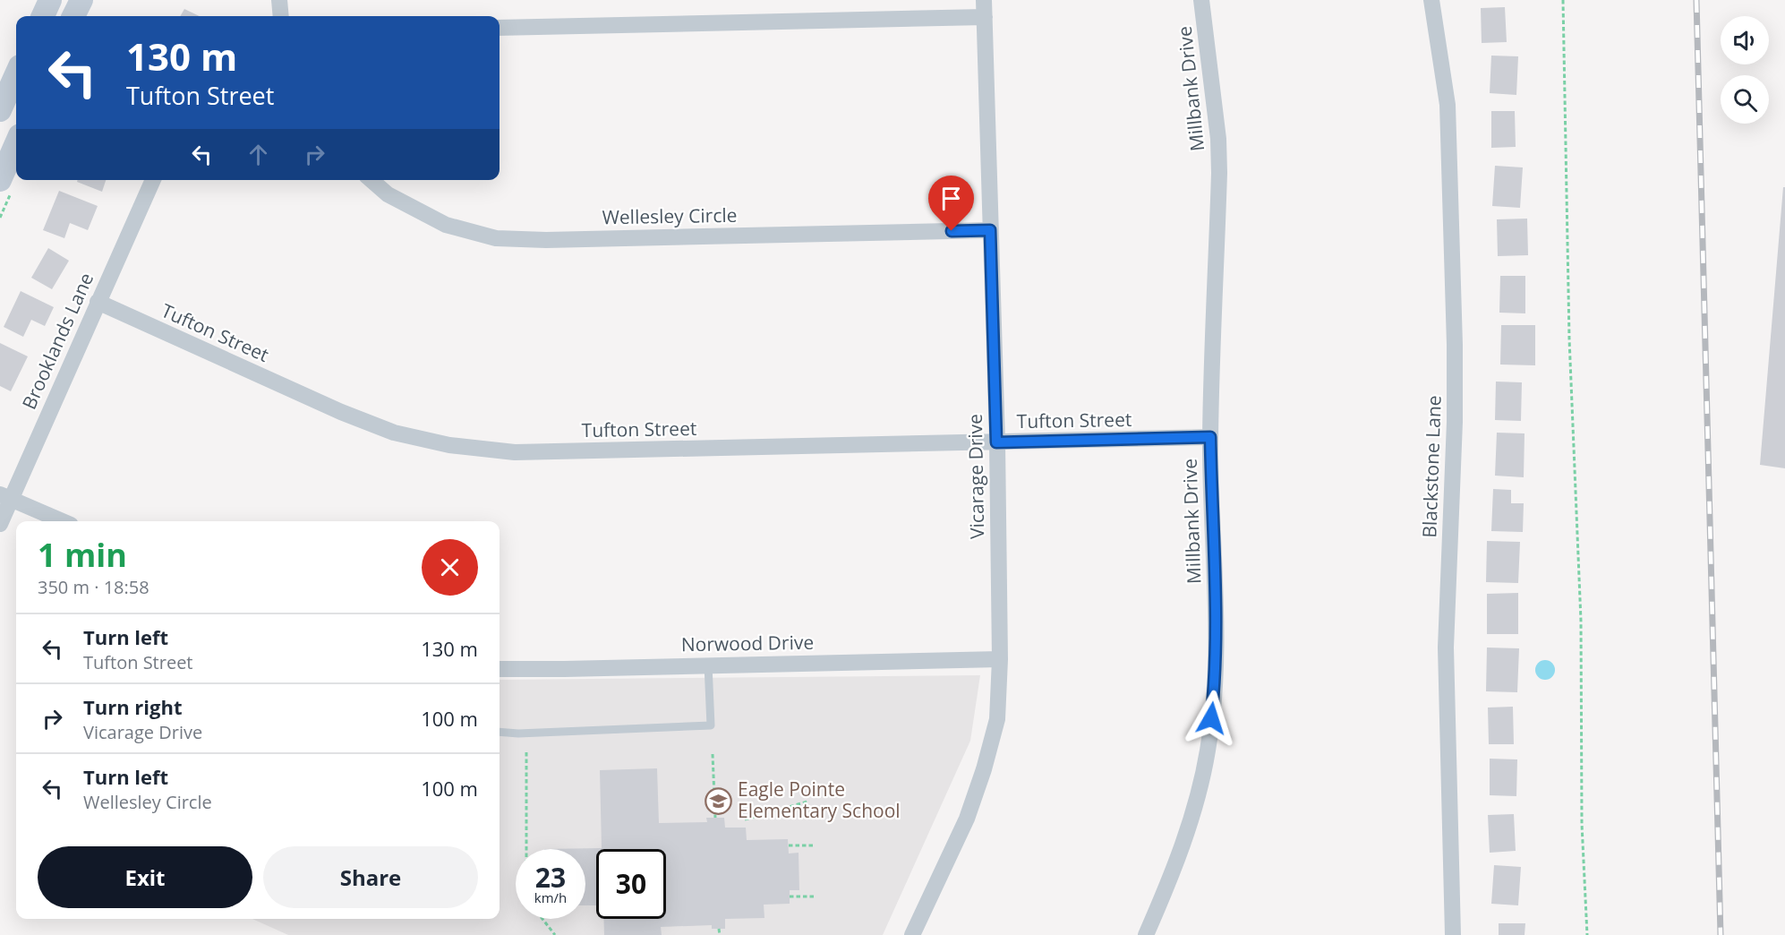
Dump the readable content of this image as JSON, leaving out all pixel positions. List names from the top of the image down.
{
  "streets": {
    "street": [
      "Millbank Drive",
      "Wellesley Circle",
      "Tufton Street",
      "Brooklands Lane",
      "Blackstone Lane",
      "Vicarage Drive",
      "Norwood Drive"
    ]
  },
  "crossings": [
    ["Millbank Drive", "Tufton Street"],
    ["Wellesley Circle", "Vicarage Drive"],
    ["Tufton Street", "Brooklands Lane"],
    ["Tufton Street", "Vicarage Drive"],
    ["Vicarage Drive", "Norwood Drive"]
  ],
  "places": {
    "school or university": ["Eagle Pointe Elementary School"]
  },
  "page": {
    "turn": ["130 m", "Tufton Street"],
    "heading": ["1 min", "350 m · 18:58"],
    "list": [
      {
        "name": "Turn left",
        "note": "Tufton Street",
        "value": "130 m"
      },
      {
        "name": "Turn right",
        "note": "Vicarage Drive",
        "value": "100 m"
      },
      {
        "name": "Turn left",
        "note": "Wellesley Circle",
        "value": "100 m"
      }
    ],
    "buttons": ["Exit", "Share"],
    "speed": "23 km/h",
    "limit": "30"
  }
}
